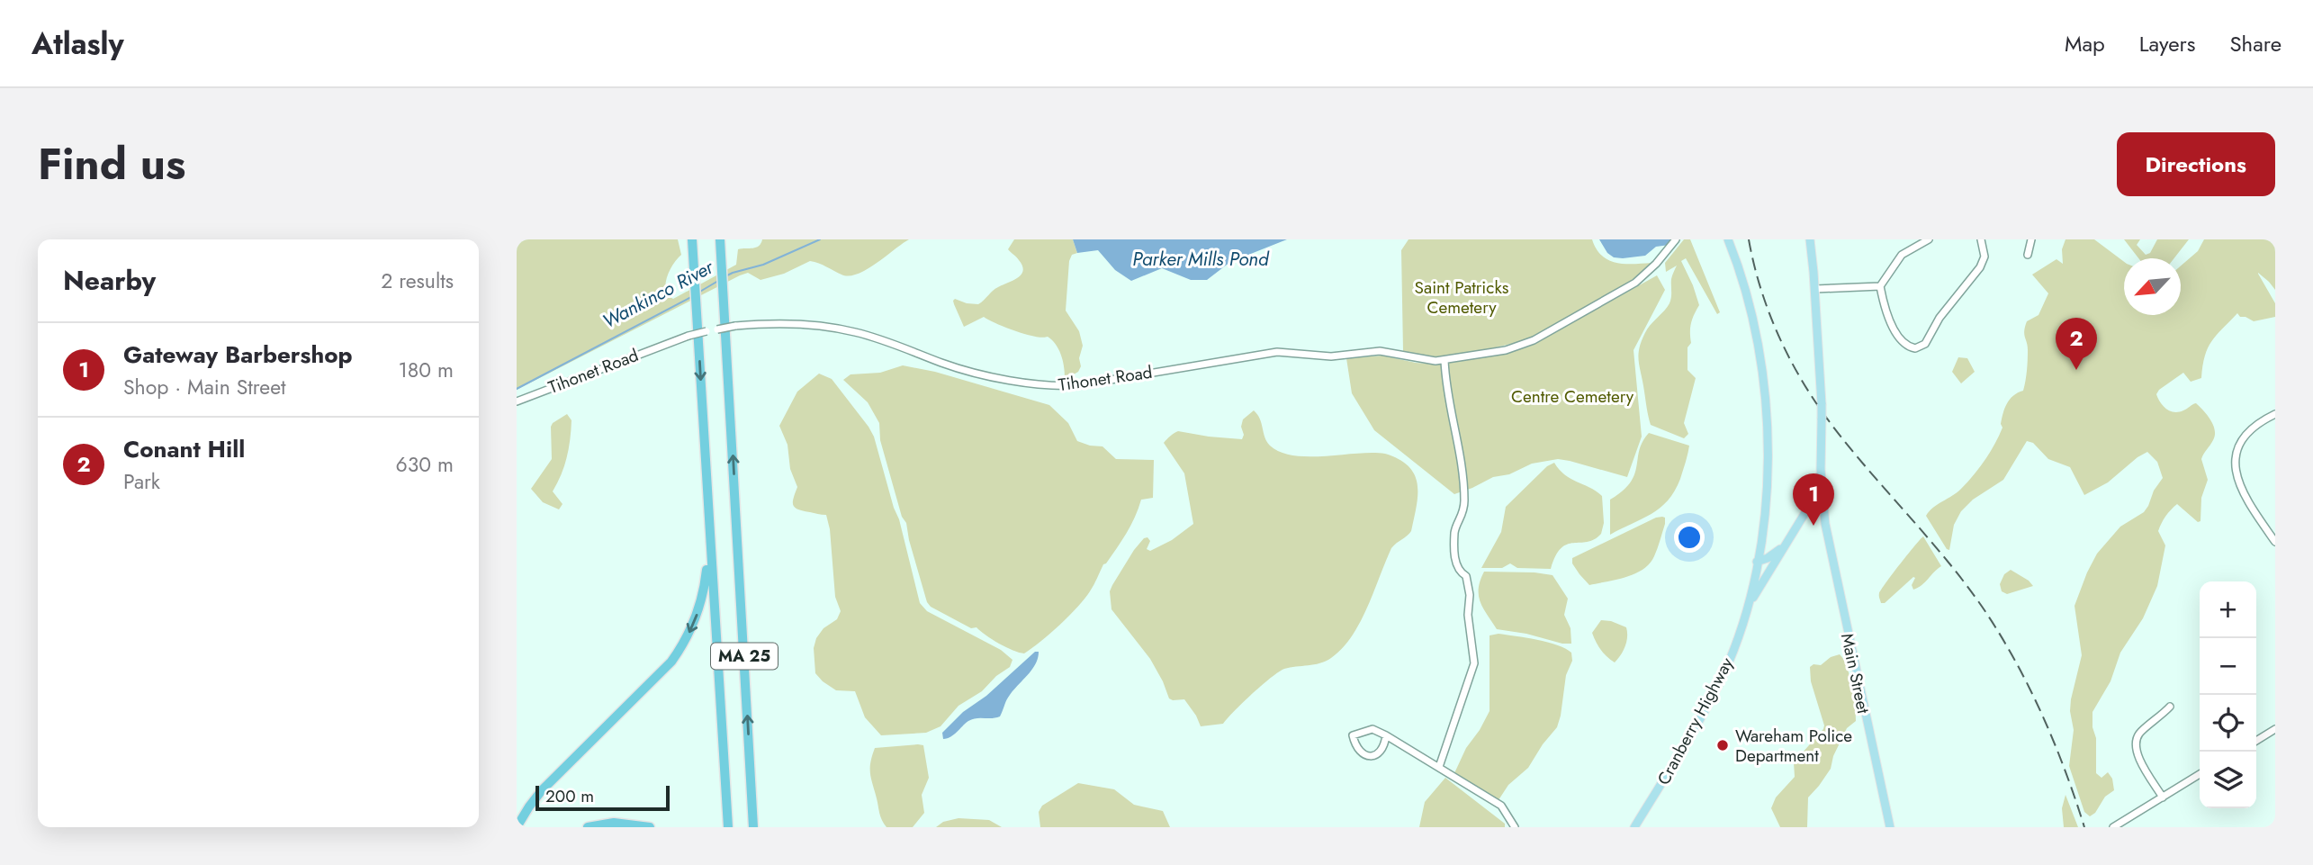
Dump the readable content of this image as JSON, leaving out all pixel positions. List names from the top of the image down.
{
  "streets": {
    "highway": ["MA 25"],
    "main road": ["Main Street", "Cranberry Highway"],
    "street": ["Tihonet Road"]
  },
  "water": ["Parker Mills Pond", "Wankinco River"],
  "parks": ["Saint Patricks Cemetery", "Centre Cemetery"],
  "places": ["Wareham Police Department"],
  "scale_bar": "200 m",
  "north": "bottom left",
  "page": {
    "header": "Atlasly",
    "nav": ["Map", "Layers", "Share"],
    "title": "Find us",
    "buttons": "Directions",
    "heading": ["Nearby", "2 results"],
    "pins": ["2", "1"],
    "list": [
      {
        "mark": "1",
        "name": "Gateway Barbershop",
        "note": "Shop · Main Street",
        "value": "180 m"
      },
      {
        "mark": "2",
        "name": "Conant Hill",
        "note": "Park",
        "value": "630 m"
      }
    ],
    "map_buttons": ["+", "−"],
    "scale": "200 m"
  }
}
